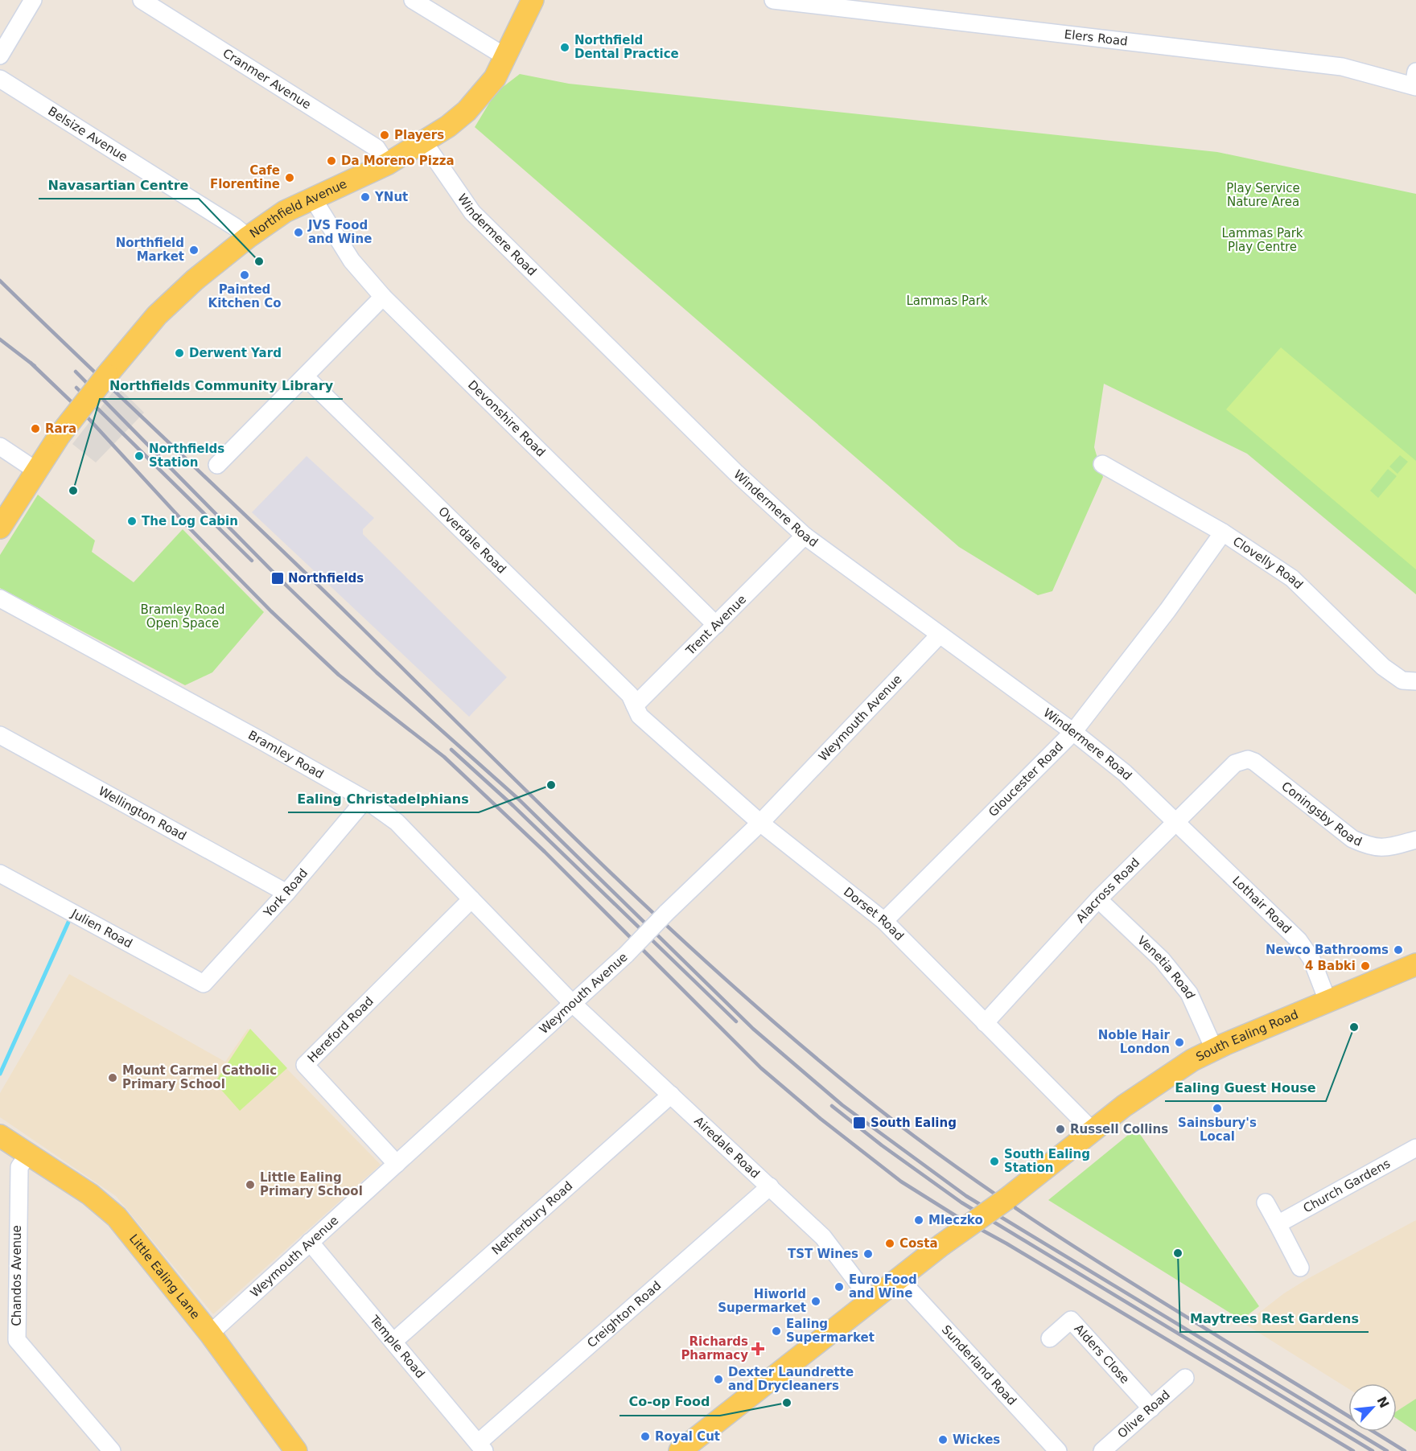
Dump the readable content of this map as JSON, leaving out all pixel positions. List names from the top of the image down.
{
  "streets": {
    "main road": ["Northfield Avenue", "South Ealing Road", "Little Ealing Lane"],
    "street": [
      "Elers Road",
      "Cranmer Avenue",
      "Belsize Avenue",
      "Windermere Road",
      "Devonshire Road",
      "Overdale Road",
      "Clovelly Road",
      "Trent Avenue",
      "Weymouth Avenue",
      "Bramley Road",
      "Gloucester Road",
      "Wellington Road",
      "Coningsby Road",
      "Alacross Road",
      "York Road",
      "Lothair Road",
      "Dorset Road",
      "Julien Road",
      "Venetia Road",
      "Hereford Road",
      "Airedale Road",
      "Church Gardens",
      "Netherbury Road",
      "Chandos Avenue",
      "Creighton Road",
      "Temple Road",
      "Alders Close",
      "Sunderland Road",
      "Olive Road"
    ]
  },
  "crossings": [
    ["Cranmer Avenue", "Northfield Avenue"],
    ["Belsize Avenue", "Northfield Avenue"],
    ["Northfield Avenue", "Windermere Road"],
    ["Northfield Avenue", "Devonshire Road"],
    ["Windermere Road", "Trent Avenue"],
    ["Windermere Road", "Weymouth Avenue"],
    ["Windermere Road", "Gloucester Road"],
    ["Windermere Road", "Alacross Road"],
    ["Windermere Road", "Lothair Road"],
    ["Devonshire Road", "Trent Avenue"],
    ["Overdale Road", "Trent Avenue"],
    ["Overdale Road", "Dorset Road"],
    ["Clovelly Road", "Gloucester Road"],
    ["Trent Avenue", "Dorset Road"],
    ["Weymouth Avenue", "Bramley Road"],
    ["Weymouth Avenue", "Dorset Road"],
    ["Weymouth Avenue", "Hereford Road"],
    ["Weymouth Avenue", "Airedale Road"],
    ["Weymouth Avenue", "Little Ealing Lane"],
    ["Weymouth Avenue", "Temple Road"],
    ["Bramley Road", "York Road"],
    ["Bramley Road", "Hereford Road"],
    ["Bramley Road", "Airedale Road"],
    ["Gloucester Road", "Dorset Road"],
    ["Wellington Road", "York Road"],
    ["Coningsby Road", "Alacross Road"],
    ["Alacross Road", "Lothair Road"],
    ["Alacross Road", "Dorset Road"],
    ["Alacross Road", "Venetia Road"],
    ["York Road", "Julien Road"],
    ["Lothair Road", "South Ealing Road"],
    ["Dorset Road", "South Ealing Road"],
    ["Venetia Road", "South Ealing Road"],
    ["South Ealing Road", "Airedale Road"],
    ["South Ealing Road", "Sunderland Road"],
    ["Airedale Road", "Netherbury Road"],
    ["Airedale Road", "Creighton Road"],
    ["Netherbury Road", "Temple Road"],
    ["Chandos Avenue", "Little Ealing Lane"],
    ["Creighton Road", "Temple Road"],
    ["Alders Close", "Olive Road"]
  ],
  "parks": [
    "Play Service Nature Area",
    "Lammas Park Play Centre",
    "Lammas Park",
    "Bramley Road Open Space"
  ],
  "places": {
    "other": [
      "Northfield Dental Practice",
      "Players",
      "Da Moreno Pizza",
      "Cafe Florentine",
      "YNut",
      "JVS Food and Wine",
      "Northfield Market",
      "Navasartian Centre",
      "Painted Kitchen Co",
      "Derwent Yard",
      "Rara",
      "Northfields Station",
      "Northfields Community Library",
      "The Log Cabin",
      "Ealing Christadelphians",
      "Newco Bathrooms",
      "4 Babki",
      "Ealing Guest House",
      "Noble Hair London",
      "Mount Carmel Catholic Primary School",
      "Sainsbury's Local",
      "Russell Collins",
      "South Ealing Station",
      "Little Ealing Primary School",
      "Mleczko",
      "Costa",
      "Maytrees Rest Gardens",
      "TST Wines",
      "Euro Food and Wine",
      "Hiworld Supermarket",
      "Ealing Supermarket",
      "Dexter Laundrette and Drycleaners",
      "Co-op Food",
      "Royal Cut",
      "Wickes"
    ],
    "transit": ["Northfields", "South Ealing"],
    "health": ["Richards Pharmacy"]
  },
  "north": "top right"
}
